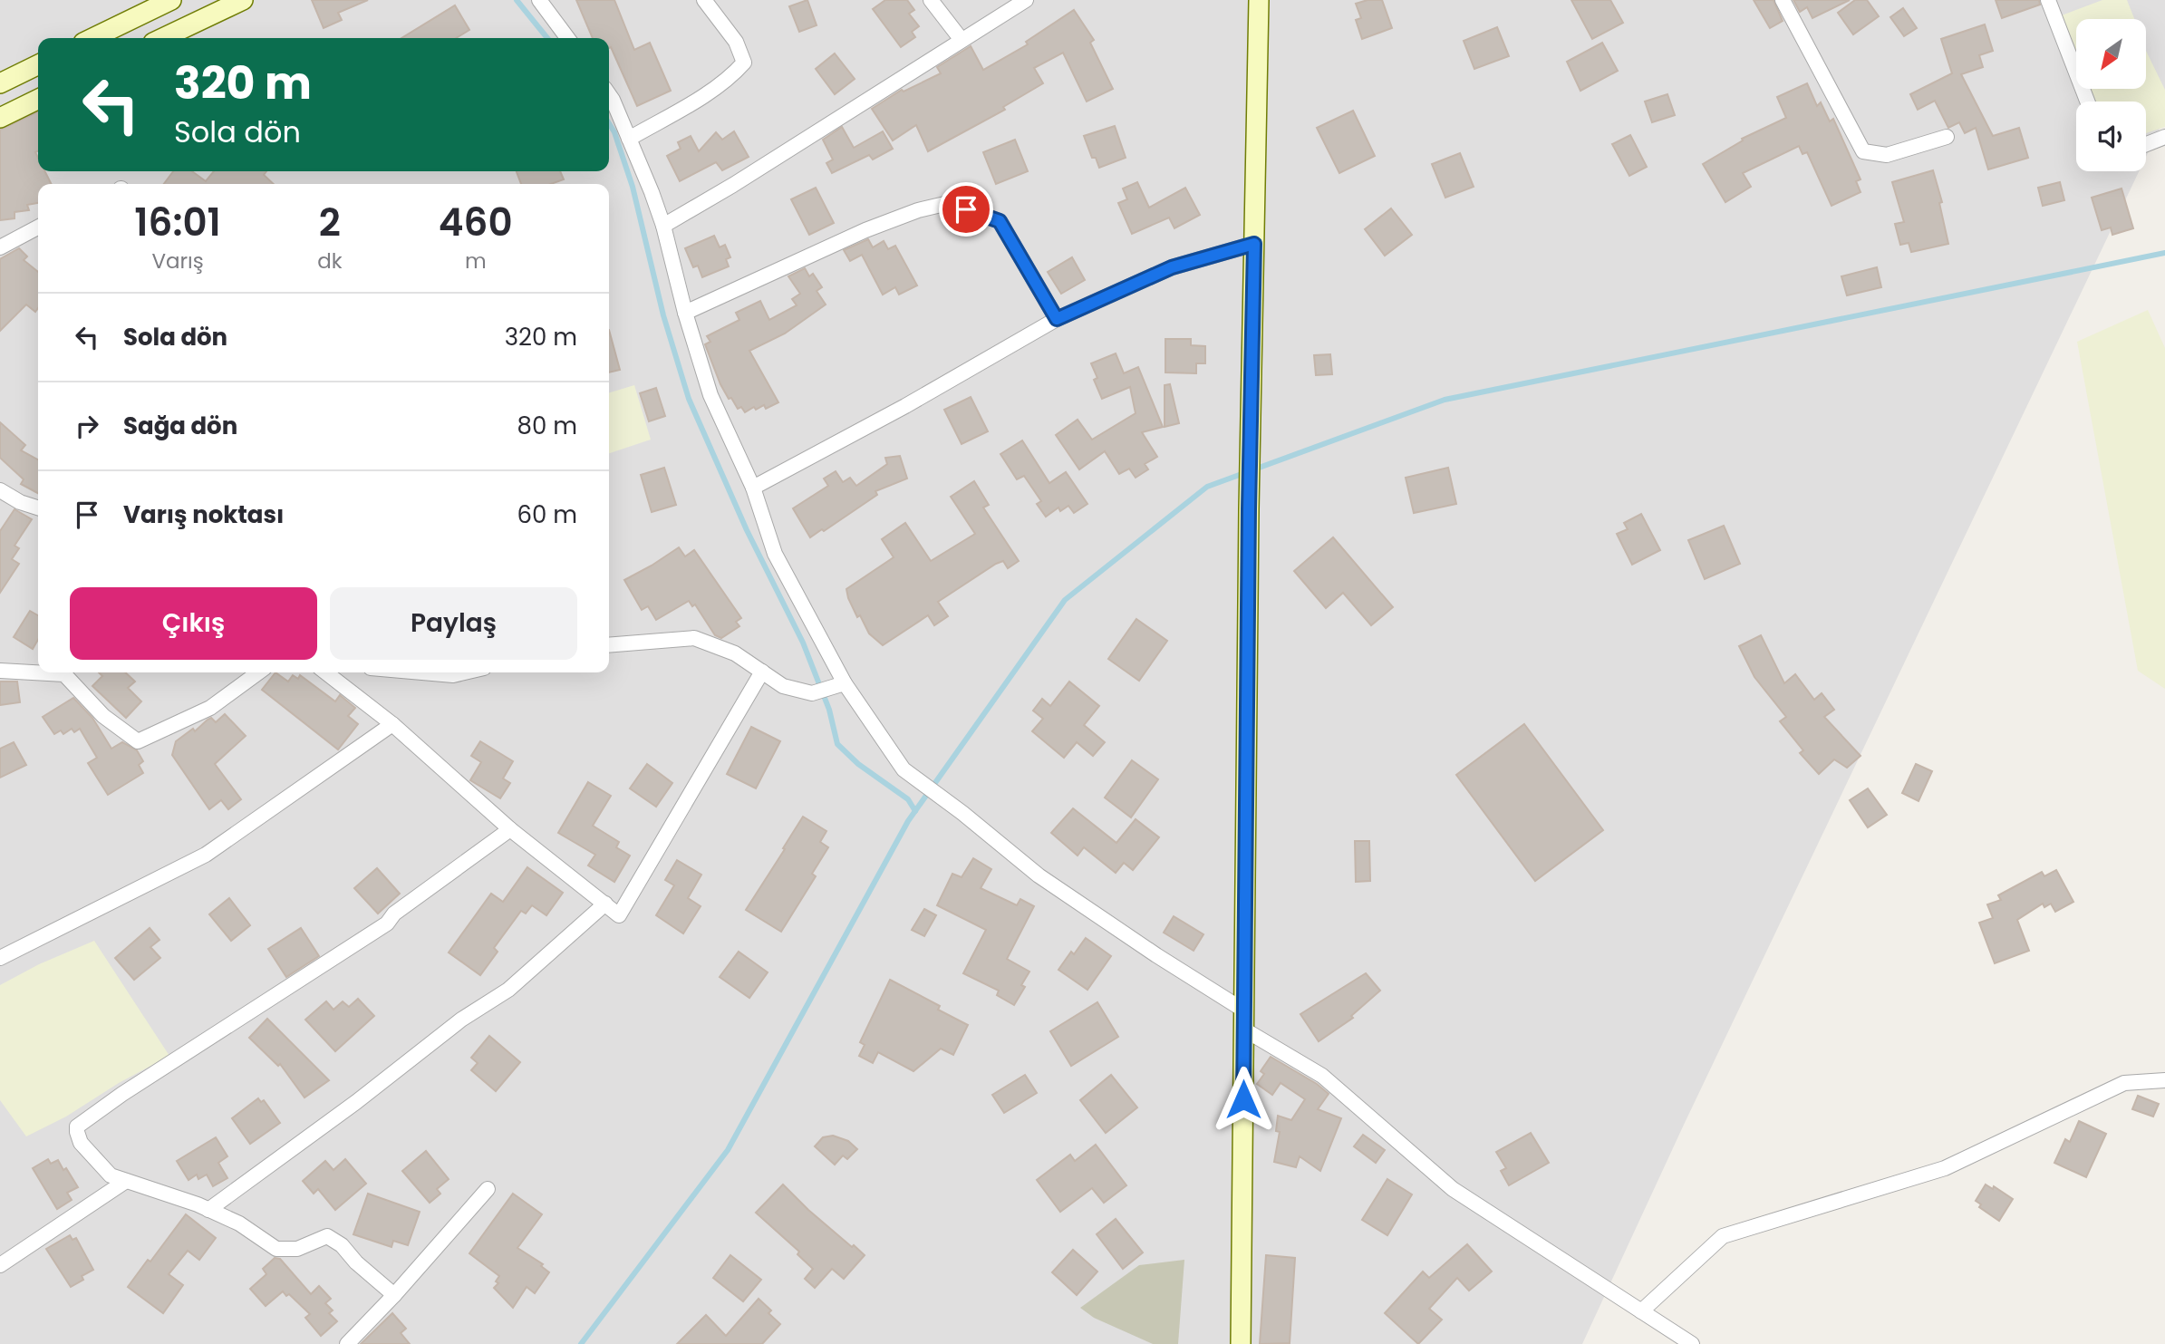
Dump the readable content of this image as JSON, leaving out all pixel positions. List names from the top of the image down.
{
  "north": "bottom left",
  "page": {
    "turn": ["320 m", "Sola dön"],
    "eta": [
      "16:01",
      "Varış",
      "2",
      "dk",
      "460",
      "m"
    ],
    "list": [
      {
        "name": "Sola dön",
        "value": "320 m"
      },
      {
        "name": "Sağa dön",
        "value": "80 m"
      },
      {
        "name": "Varış noktası",
        "value": "60 m"
      }
    ],
    "buttons": ["Çıkış", "Paylaş"]
  }
}
